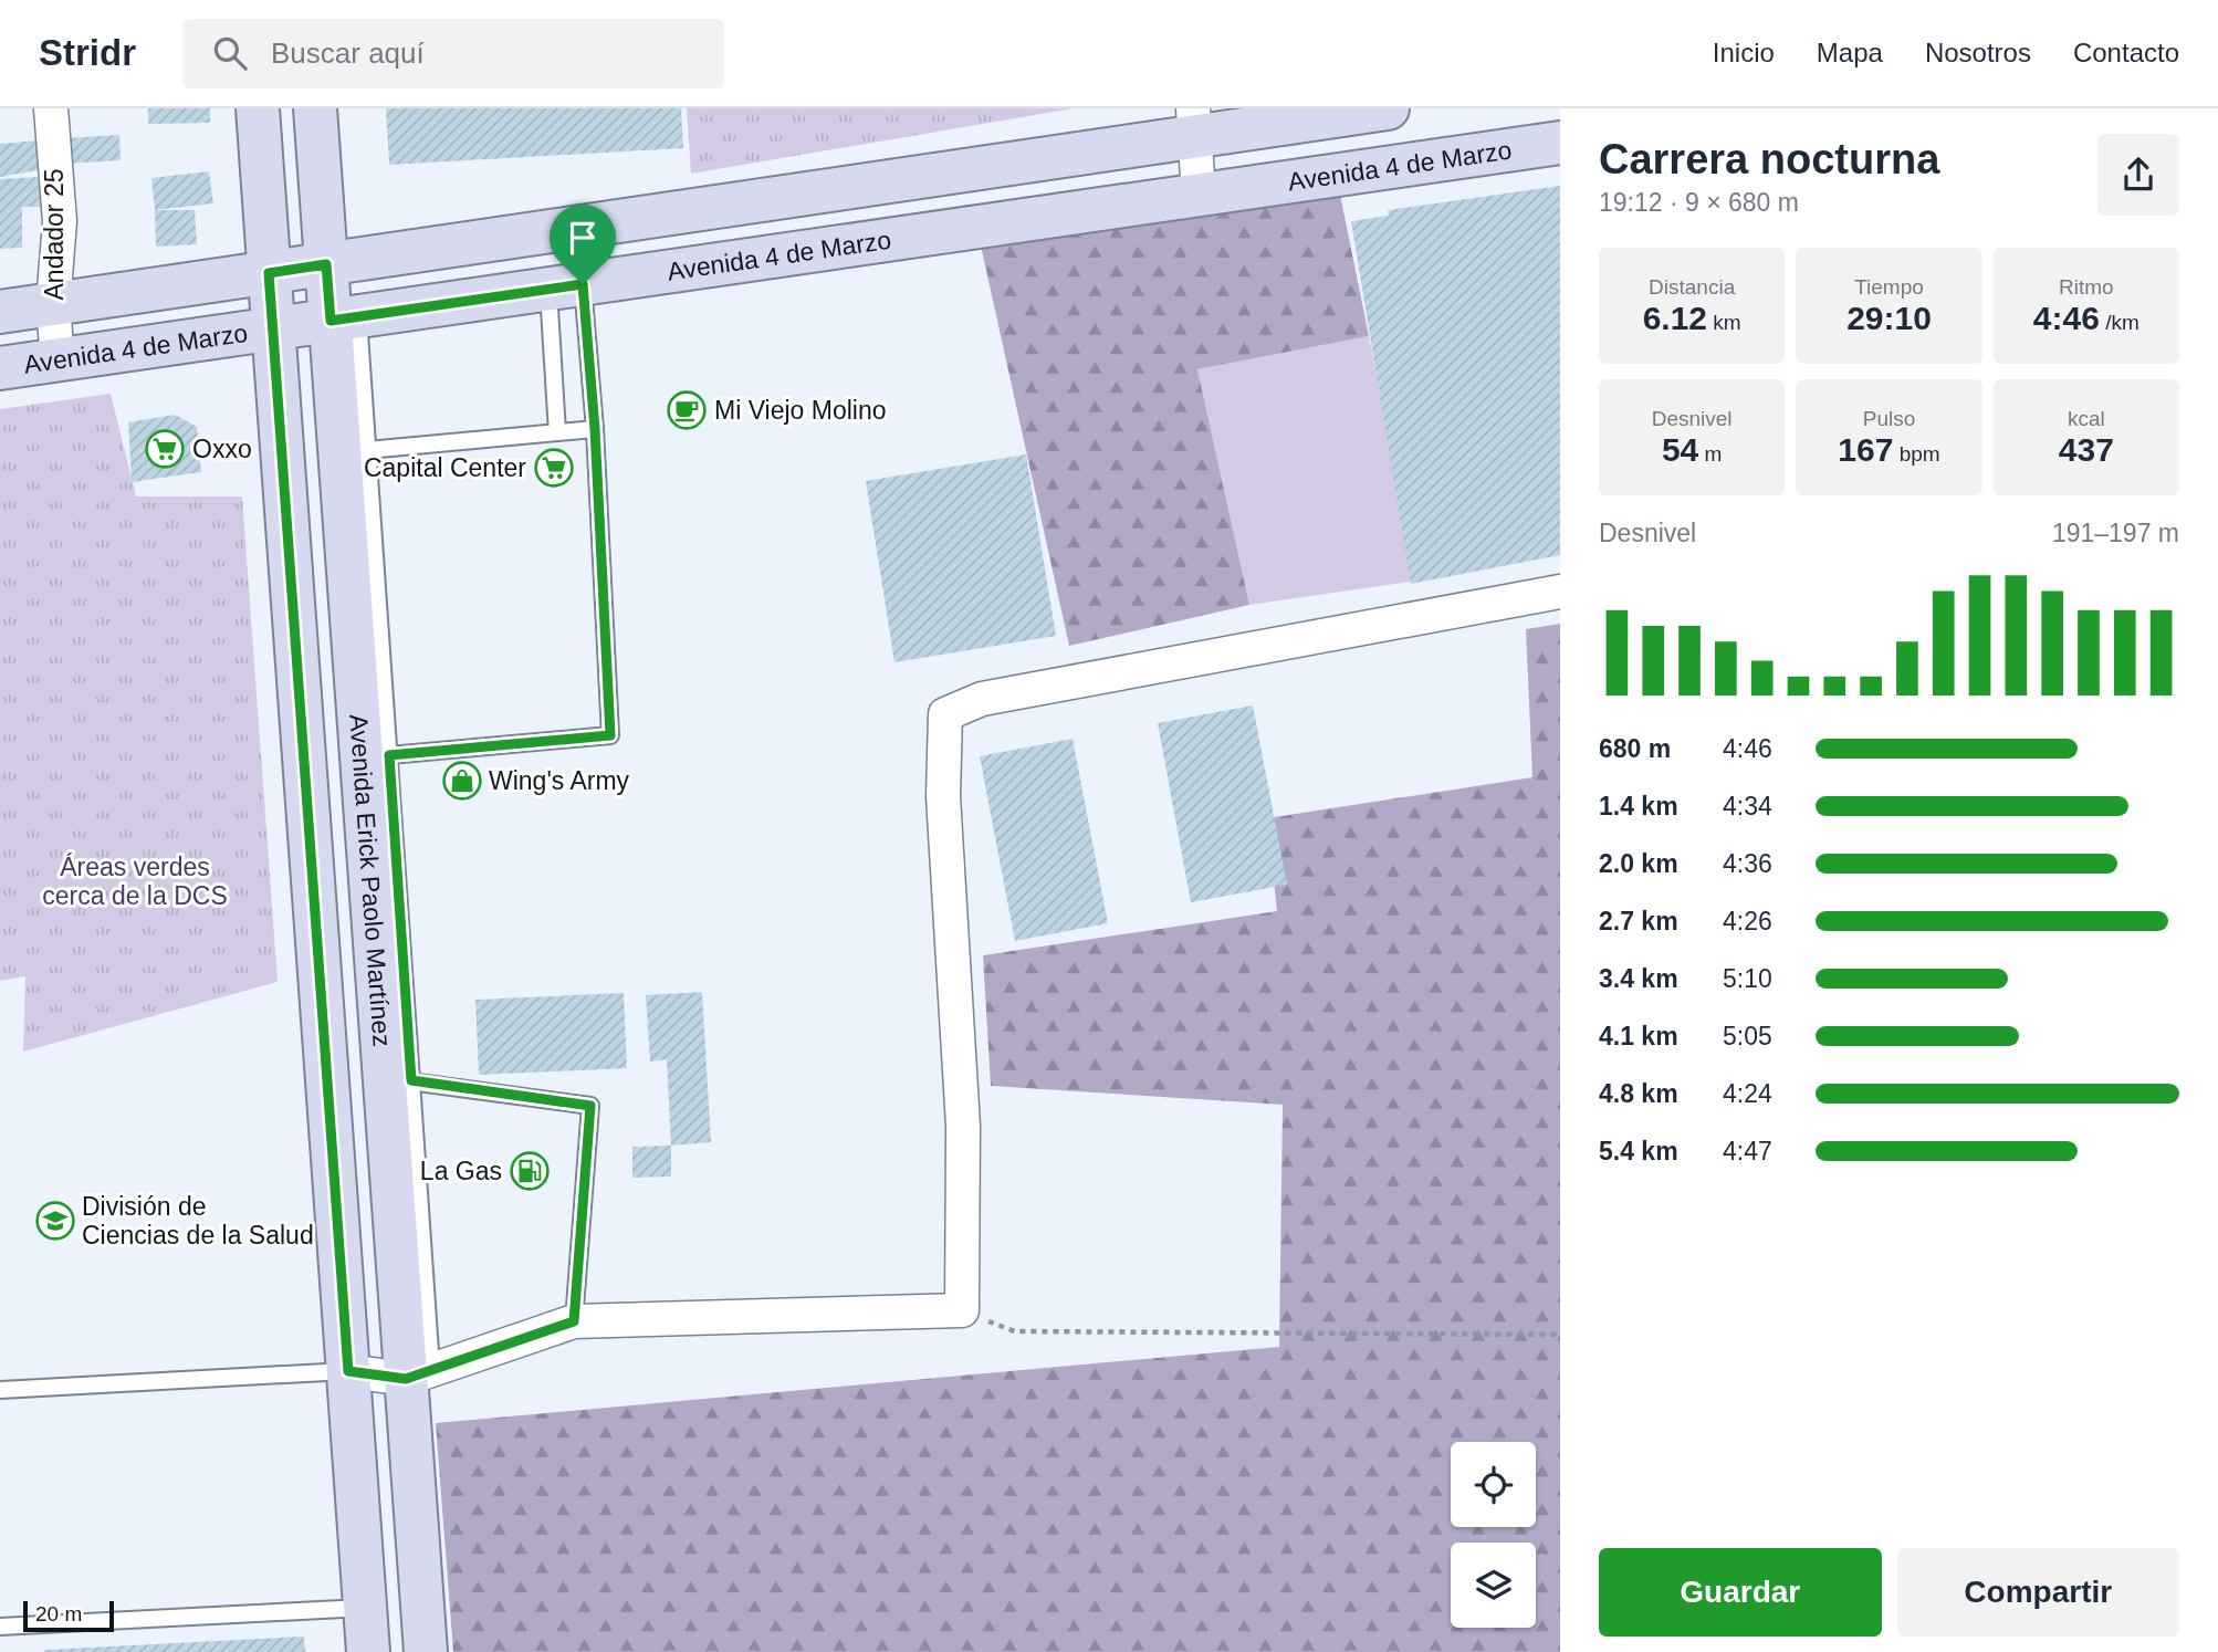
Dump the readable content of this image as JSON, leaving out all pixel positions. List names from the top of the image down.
{
  "streets": {
    "main road": ["Avenida 4 de Marzo", "Avenida Erick Paolo Martínez"],
    "street": ["Andador 25"]
  },
  "crossings": [
    ["Avenida 4 de Marzo", "Andador 25"],
    ["Avenida 4 de Marzo", "Avenida Erick Paolo Martínez"]
  ],
  "parks": ["Áreas verdes cerca de la DCS"],
  "places": {
    "cafe": ["Mi Viejo Molino"],
    "supermarket": ["Oxxo", "Capital Center"],
    "shop": ["Wing's Army"],
    "fuel station": ["La Gas"],
    "school or university": ["División de Ciencias de la Salud"]
  },
  "scale_bar": "20 m",
  "page": {
    "header": "Stridr",
    "search": "Buscar aquí",
    "nav": [
      "Inicio",
      "Mapa",
      "Nosotros",
      "Contacto"
    ],
    "heading": ["Carrera nocturna", "19:12 · 9 × 680 m"],
    "stats": [
      ["Distancia", "6.12 km"],
      ["Tiempo", "29:10"],
      ["Ritmo", "4:46 /km"],
      ["Desnivel", "54 m"],
      ["Pulso", "167 bpm"],
      ["kcal", "437"]
    ],
    "chart": ["Desnivel", "191–197 m"],
    "list": [
      {
        "name": "680 m",
        "note": "4:46"
      },
      {
        "name": "1.4 km",
        "note": "4:34"
      },
      {
        "name": "2.0 km",
        "note": "4:36"
      },
      {
        "name": "2.7 km",
        "note": "4:26"
      },
      {
        "name": "3.4 km",
        "note": "5:10"
      },
      {
        "name": "4.1 km",
        "note": "5:05"
      },
      {
        "name": "4.8 km",
        "note": "4:24"
      },
      {
        "name": "5.4 km",
        "note": "4:47"
      }
    ],
    "buttons": ["Guardar", "Compartir"],
    "scale": "20 m"
  }
}
